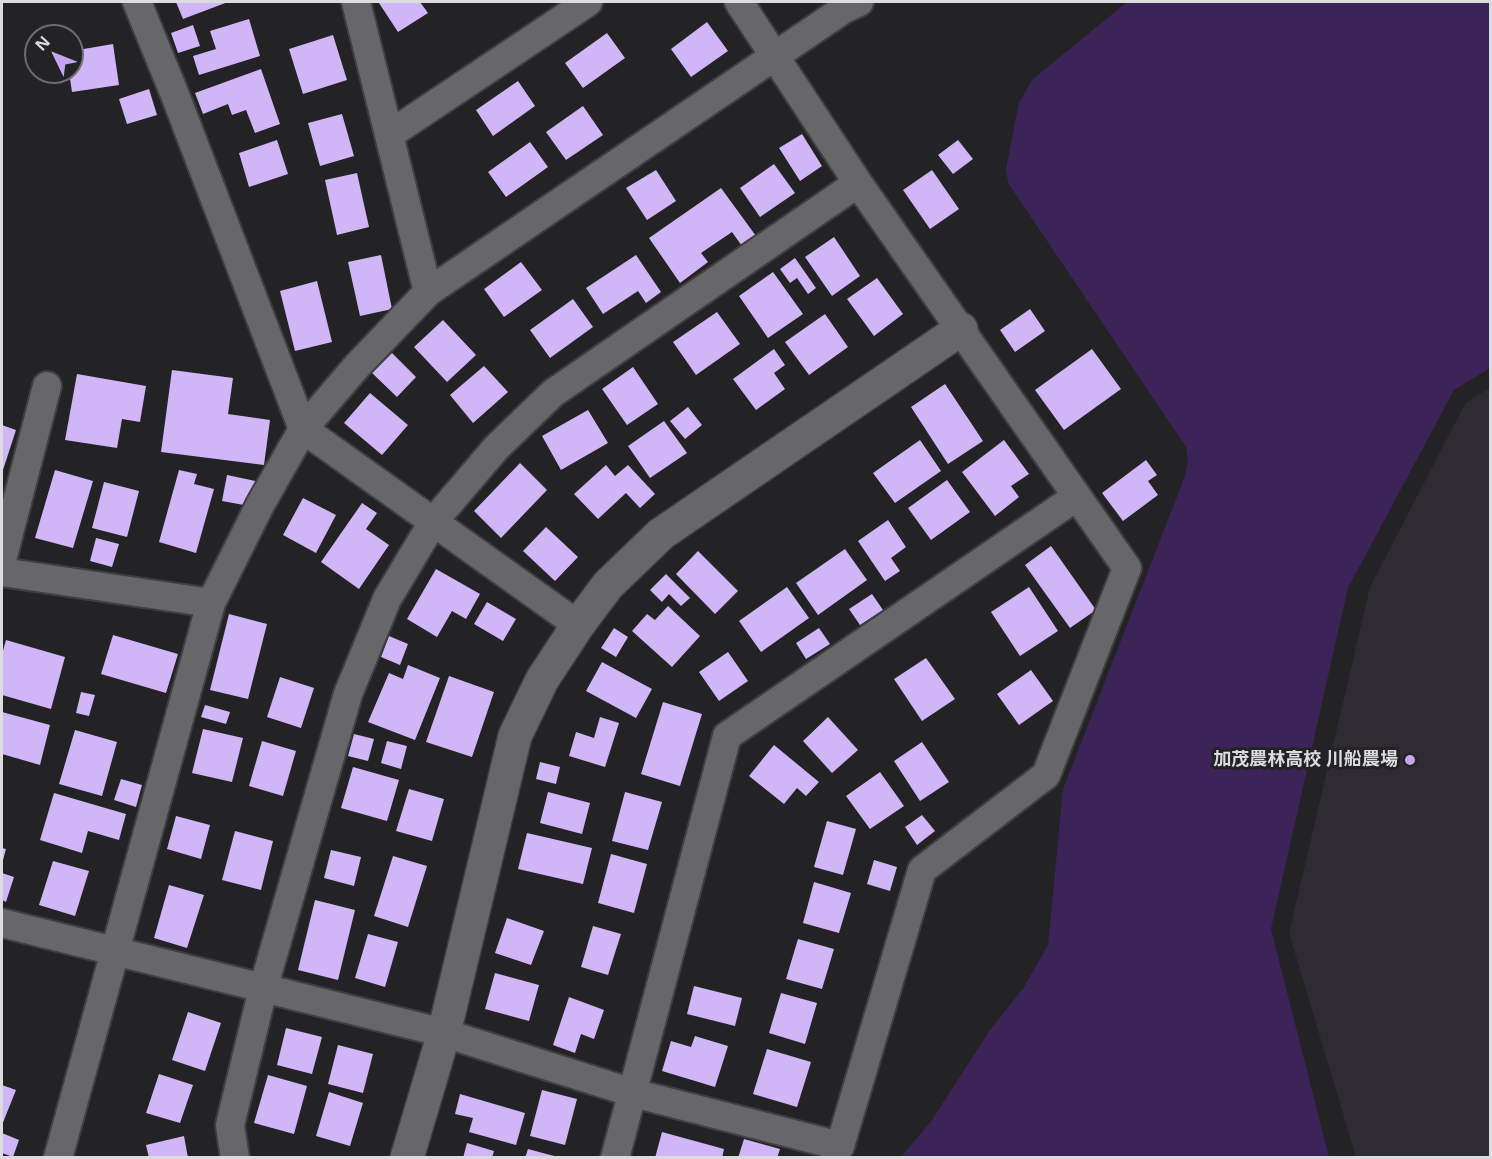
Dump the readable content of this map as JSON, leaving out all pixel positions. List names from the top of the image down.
{
  "places": ["加茂農林高校 川船農場"],
  "north": "top left"
}
